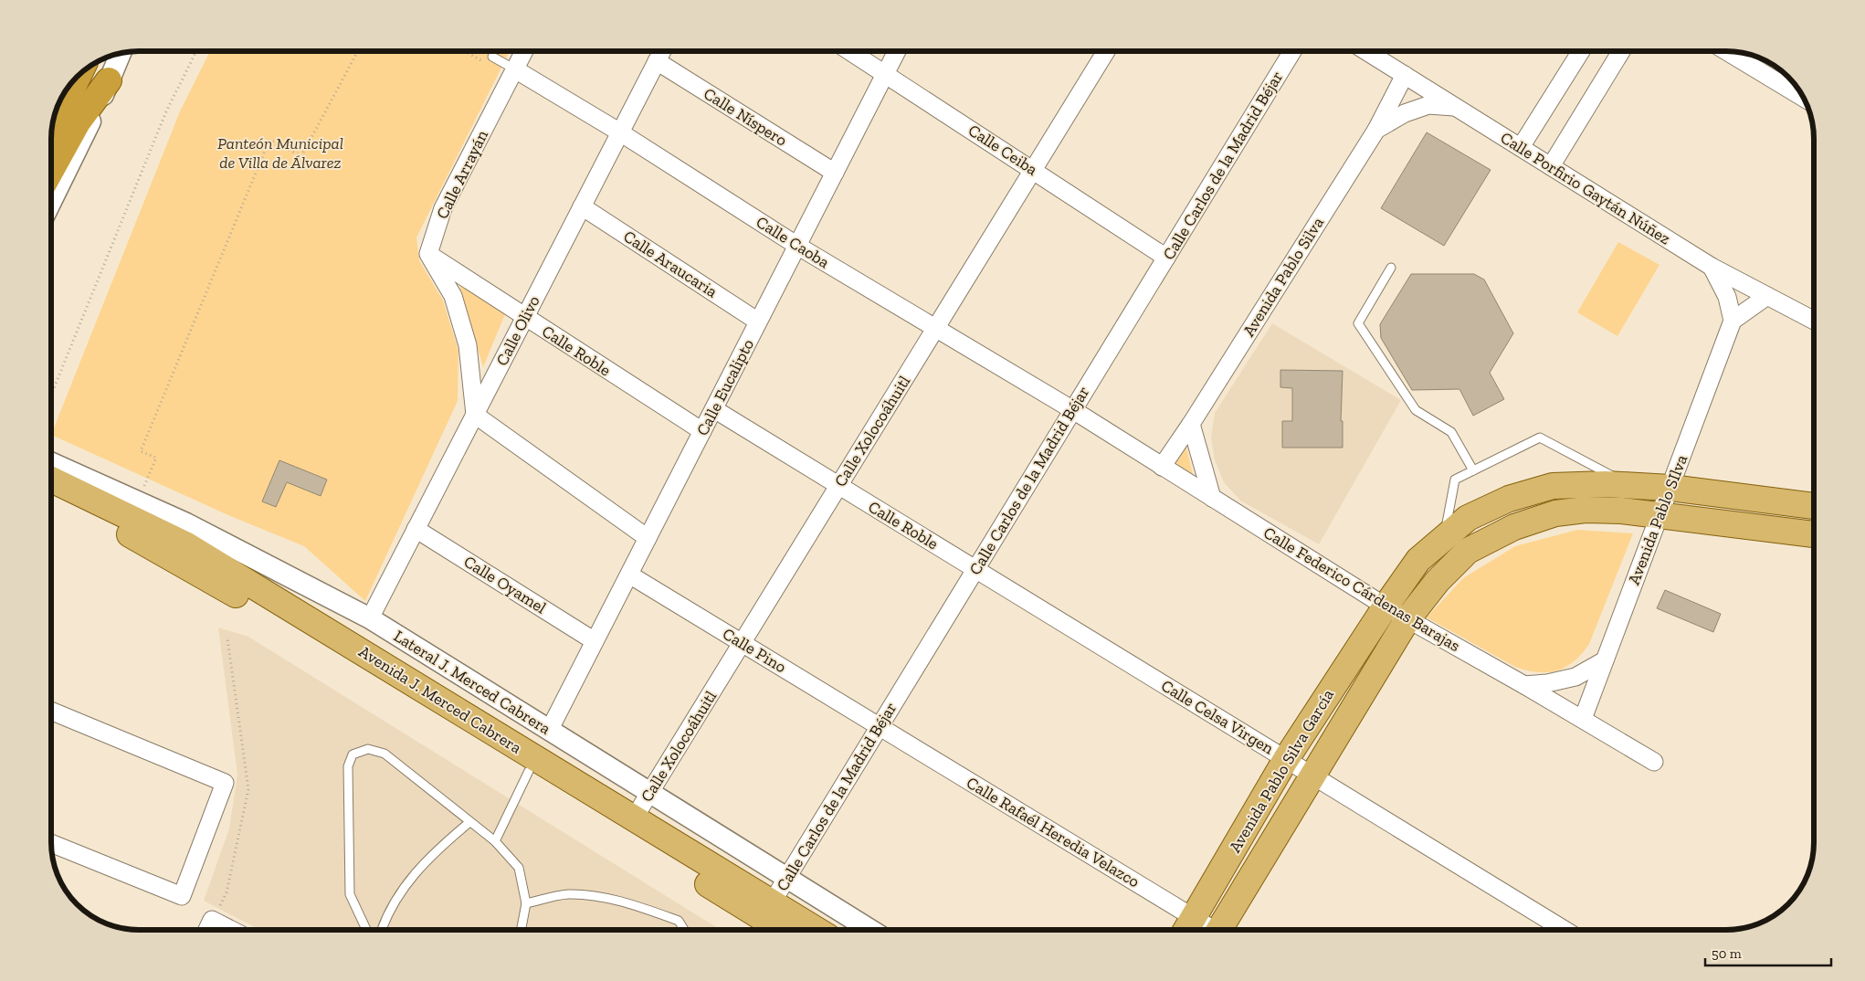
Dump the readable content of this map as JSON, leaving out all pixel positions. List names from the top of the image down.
{
  "streets": {
    "main road": ["Avenida J. Merced Cabrera", "Avenida Pablo Silva García"],
    "street": [
      "Calle Níspero",
      "Calle Ceiba",
      "Calle Carlos de la Madrid Béjar",
      "Calle Arrayán",
      "Calle Porfirio Gaytán Núñez",
      "Calle Caoba",
      "Calle Araucaria",
      "Avenida Pablo Silva",
      "Calle Olivo",
      "Calle Roble",
      "Calle Eucalipto",
      "Calle Xolocoáhuitl",
      "Avenida Pablo SIlva",
      "Calle Oyamel",
      "Calle Federico Cárdenas Barajas",
      "Calle Pino",
      "Lateral J. Merced Cabrera",
      "Calle Celsa Virgen",
      "Calle Rafaél Heredia Velazco"
    ]
  },
  "crossings": [
    ["Calle Níspero", "Calle Olivo"],
    ["Calle Níspero", "Calle Eucalipto"],
    ["Calle Ceiba", "Calle Carlos de la Madrid Béjar"],
    ["Calle Ceiba", "Calle Eucalipto"],
    ["Calle Ceiba", "Calle Xolocoáhuitl"],
    ["Calle Carlos de la Madrid Béjar", "Calle Caoba"],
    ["Calle Carlos de la Madrid Béjar", "Calle Roble"],
    ["Calle Carlos de la Madrid Béjar", "Calle Federico Cárdenas Barajas"],
    ["Calle Carlos de la Madrid Béjar", "Calle Pino"],
    ["Calle Carlos de la Madrid Béjar", "Lateral J. Merced Cabrera"],
    ["Calle Carlos de la Madrid Béjar", "Avenida J. Merced Cabrera"],
    ["Calle Carlos de la Madrid Béjar", "Calle Celsa Virgen"],
    ["Calle Carlos de la Madrid Béjar", "Calle Rafaél Heredia Velazco"],
    ["Calle Arrayán", "Calle Caoba"],
    ["Calle Arrayán", "Calle Roble"],
    ["Calle Porfirio Gaytán Núñez", "Avenida Pablo Silva"],
    ["Calle Caoba", "Calle Olivo"],
    ["Calle Caoba", "Calle Eucalipto"],
    ["Calle Caoba", "Calle Xolocoáhuitl"],
    ["Calle Caoba", "Calle Federico Cárdenas Barajas"],
    ["Calle Araucaria", "Calle Olivo"],
    ["Calle Araucaria", "Calle Eucalipto"],
    ["Avenida Pablo Silva", "Calle Federico Cárdenas Barajas"],
    ["Calle Olivo", "Calle Roble"],
    ["Calle Olivo", "Calle Oyamel"],
    ["Calle Olivo", "Lateral J. Merced Cabrera"],
    ["Calle Roble", "Calle Eucalipto"],
    ["Calle Roble", "Calle Xolocoáhuitl"],
    ["Calle Roble", "Calle Celsa Virgen"],
    ["Calle Eucalipto", "Calle Oyamel"],
    ["Calle Eucalipto", "Calle Pino"],
    ["Calle Eucalipto", "Lateral J. Merced Cabrera"],
    ["Calle Xolocoáhuitl", "Calle Pino"],
    ["Calle Xolocoáhuitl", "Lateral J. Merced Cabrera"],
    ["Calle Xolocoáhuitl", "Avenida J. Merced Cabrera"],
    ["Avenida Pablo SIlva", "Calle Federico Cárdenas Barajas"],
    ["Avenida Pablo SIlva", "Avenida Pablo Silva García"],
    ["Calle Federico Cárdenas Barajas", "Avenida Pablo Silva García"],
    ["Calle Pino", "Calle Rafaél Heredia Velazco"],
    ["Calle Celsa Virgen", "Avenida Pablo Silva García"],
    ["Avenida Pablo Silva García", "Calle Rafaél Heredia Velazco"]
  ],
  "parks": ["Panteón Municipal de Villa de Álvarez"],
  "scale_bar": "50 m"
}
